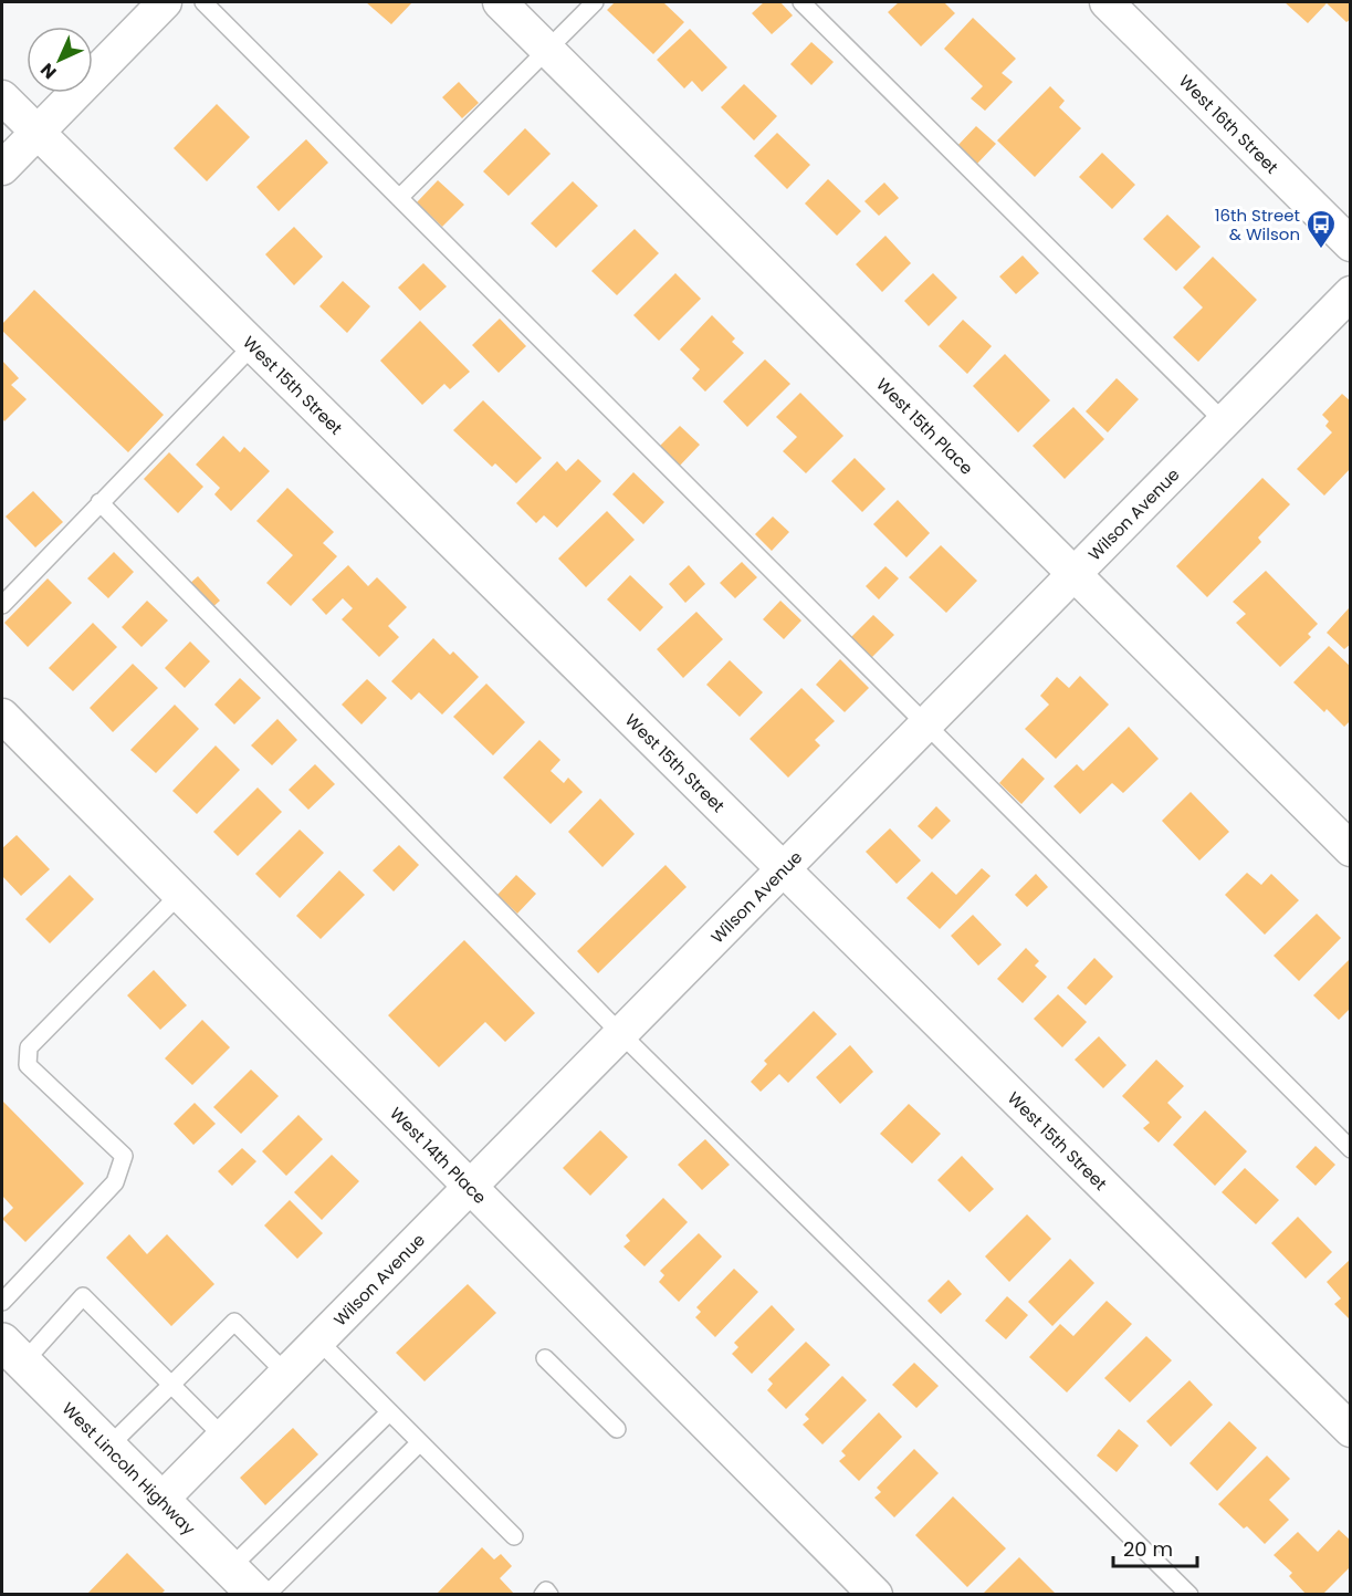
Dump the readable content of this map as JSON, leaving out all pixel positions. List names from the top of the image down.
{
  "streets": {
    "main road": ["West Lincoln Highway"],
    "street": [
      "West 16th Street",
      "West 15th Street",
      "West 15th Place",
      "Wilson Avenue",
      "West 14th Place"
    ]
  },
  "crossings": [
    ["West 15th Street", "Wilson Avenue"],
    ["West 15th Place", "Wilson Avenue"],
    ["Wilson Avenue", "West 14th Place"],
    ["Wilson Avenue", "West Lincoln Highway"]
  ],
  "places": {
    "bus stop": ["16th Street & Wilson"]
  },
  "scale_bar": "20 m",
  "north": "bottom left"
}
